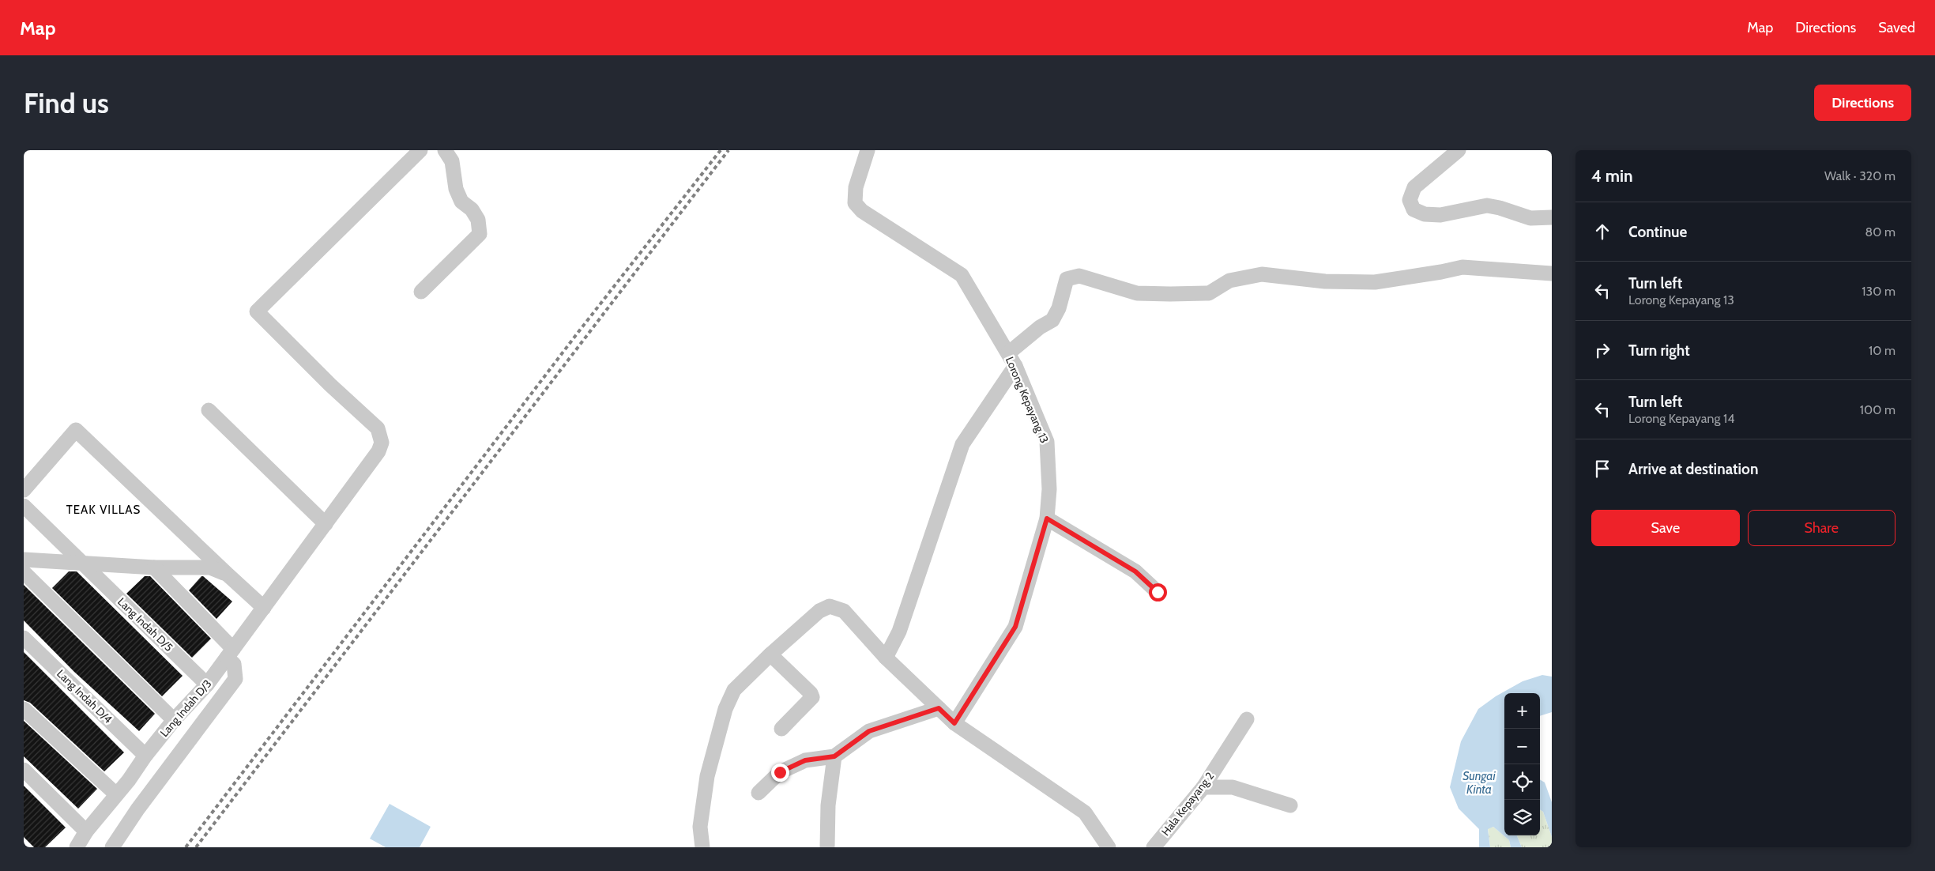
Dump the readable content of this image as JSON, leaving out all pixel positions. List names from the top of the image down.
{
  "streets": {
    "street": [
      "Lorong Kepayang 13",
      "Lang Indah D/5",
      "Lang Indah D/4",
      "Lang Indah D/3",
      "Hala Kepayang 2"
    ]
  },
  "crossings": [
    ["Lang Indah D/5", "Lang Indah D/3"],
    ["Lang Indah D/4", "Lang Indah D/3"]
  ],
  "districts": ["TEAK VILLAS"],
  "water": ["Sungai Kinta"],
  "page": {
    "header": "Map",
    "nav": ["Map", "Directions", "Saved"],
    "buttons": [
      "Directions",
      ["Save", "Share"]
    ],
    "title": "Find us",
    "heading": ["4 min", "Walk · 320 m"],
    "list": [
      ["Continue", "80 m"],
      ["Turn left", "Lorong Kepayang 13", "130 m"],
      ["Turn right", "10 m"],
      ["Turn left", "Lorong Kepayang 14", "100 m"],
      "Arrive at destination"
    ],
    "map_buttons": ["+", "−"]
  }
}
